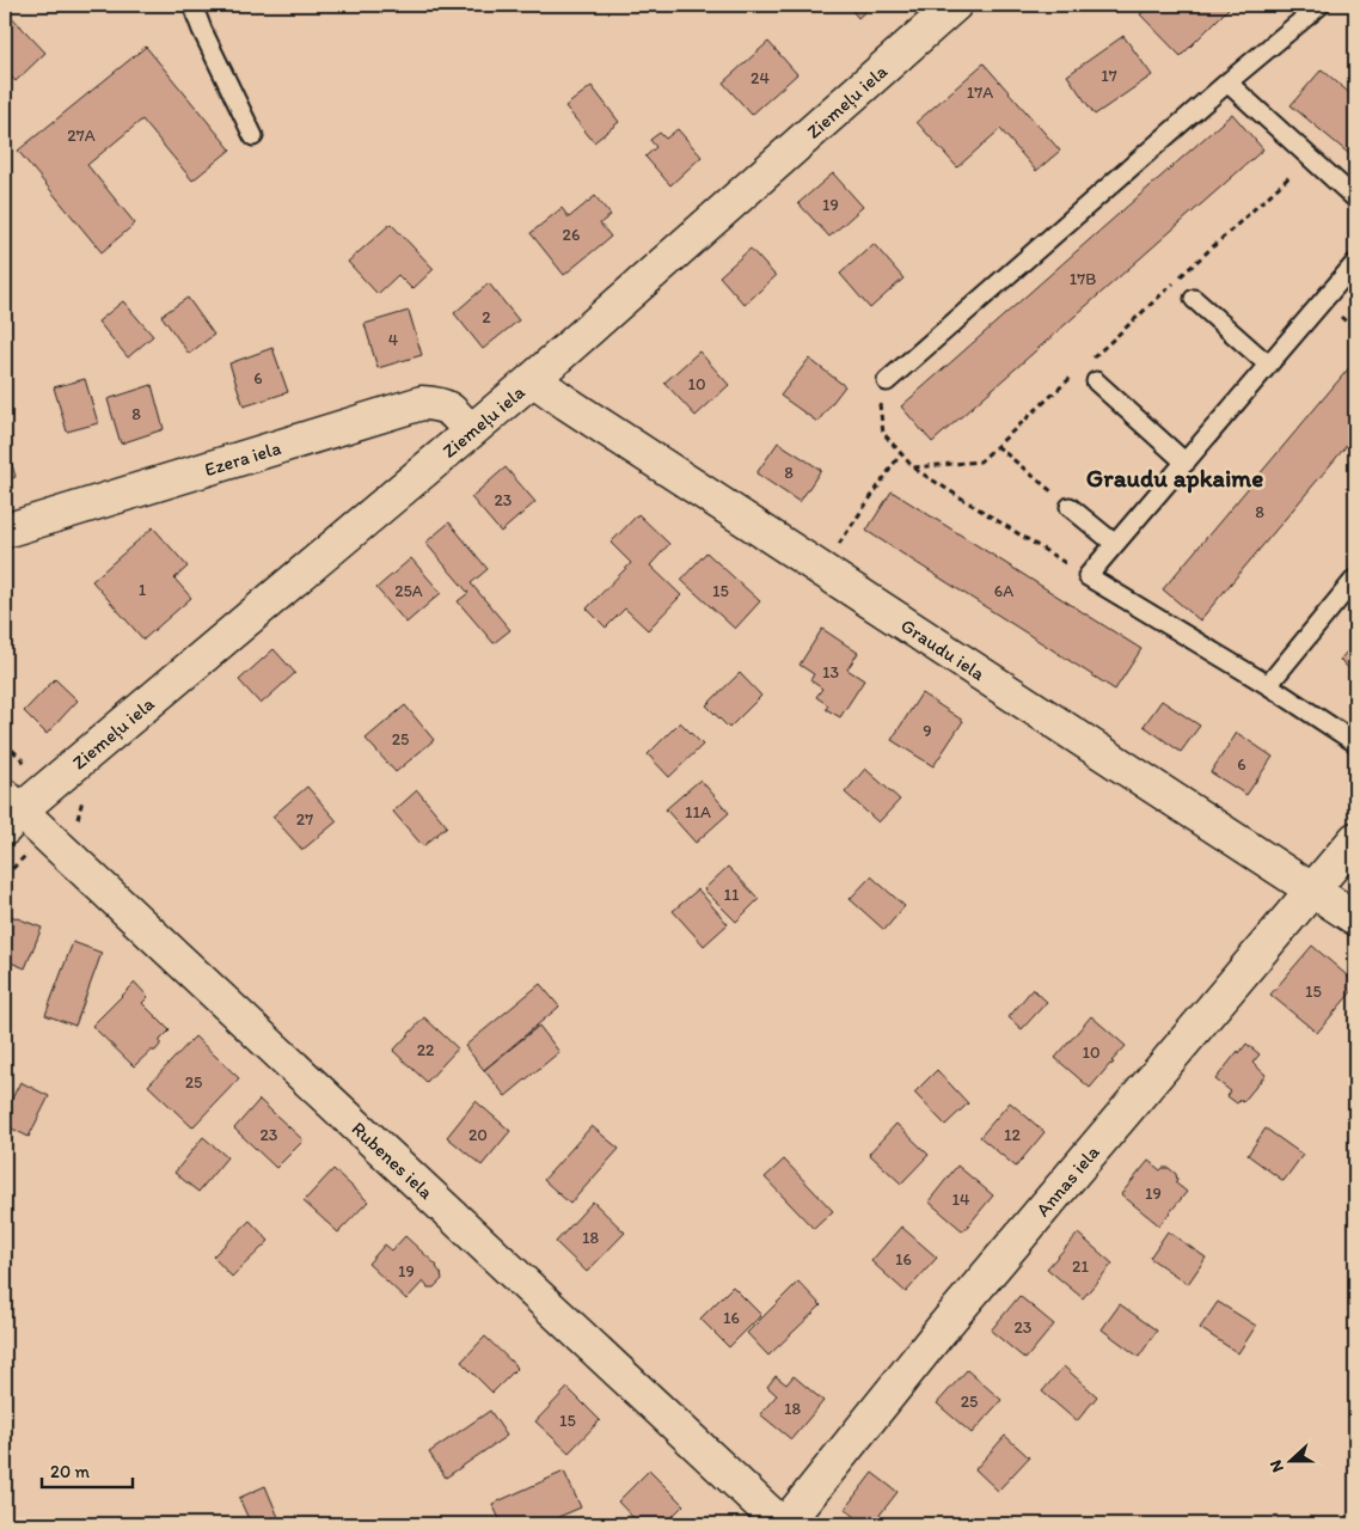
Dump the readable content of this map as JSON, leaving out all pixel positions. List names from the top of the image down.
{
  "streets": {
    "street": [
      "Ziemeļu iela",
      "Ezera iela",
      "Graudu iela",
      "Rubenes iela",
      "Annas iela"
    ]
  },
  "crossings": [
    ["Ziemeļu iela", "Ezera iela"],
    ["Ziemeļu iela", "Graudu iela"],
    ["Ziemeļu iela", "Rubenes iela"],
    ["Graudu iela", "Annas iela"]
  ],
  "districts": ["Graudu apkaime"],
  "house_numbers": [
    "17",
    "24",
    "17A",
    "27A",
    "19",
    "26",
    "17B",
    "2",
    "4",
    "6",
    "10",
    "8",
    "8",
    "23",
    "8",
    "1",
    "25A",
    "15",
    "6A",
    "13",
    "9",
    "25",
    "6",
    "11A",
    "27",
    "11",
    "15",
    "22",
    "10",
    "25",
    "23",
    "20",
    "12",
    "19",
    "14",
    "18",
    "16",
    "21",
    "19",
    "16",
    "23",
    "25",
    "18",
    "15"
  ],
  "scale_bar": "20 m",
  "north": "left"
}
